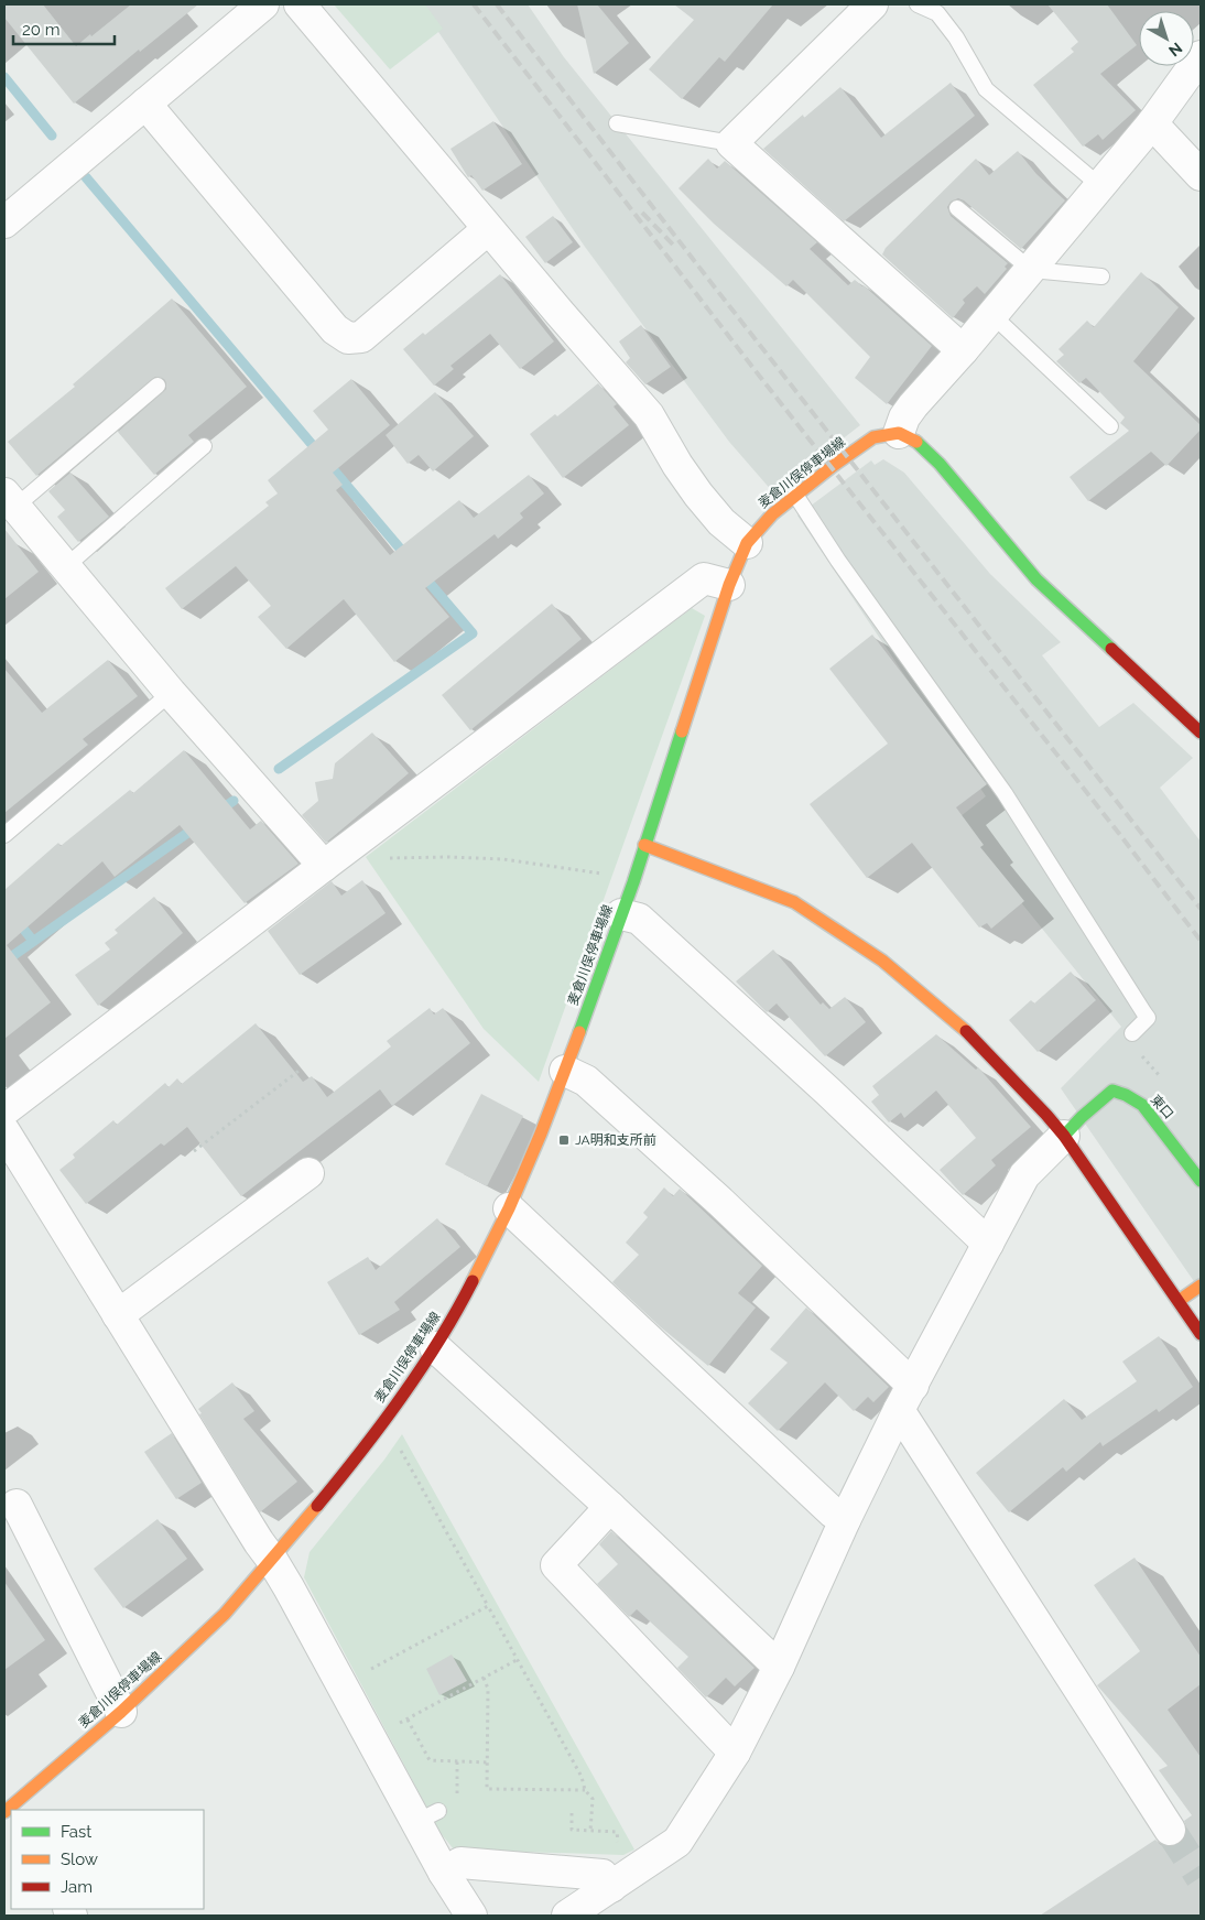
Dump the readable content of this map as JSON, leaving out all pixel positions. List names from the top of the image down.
{
  "streets": {
    "main road": ["麦倉川俣停車場線", "東口"]
  },
  "places": {
    "transit": ["JA明和支所前"]
  },
  "legend": ["Fast", "Slow", "Jam"],
  "scale_bar": "20 m",
  "north": "bottom right"
}
